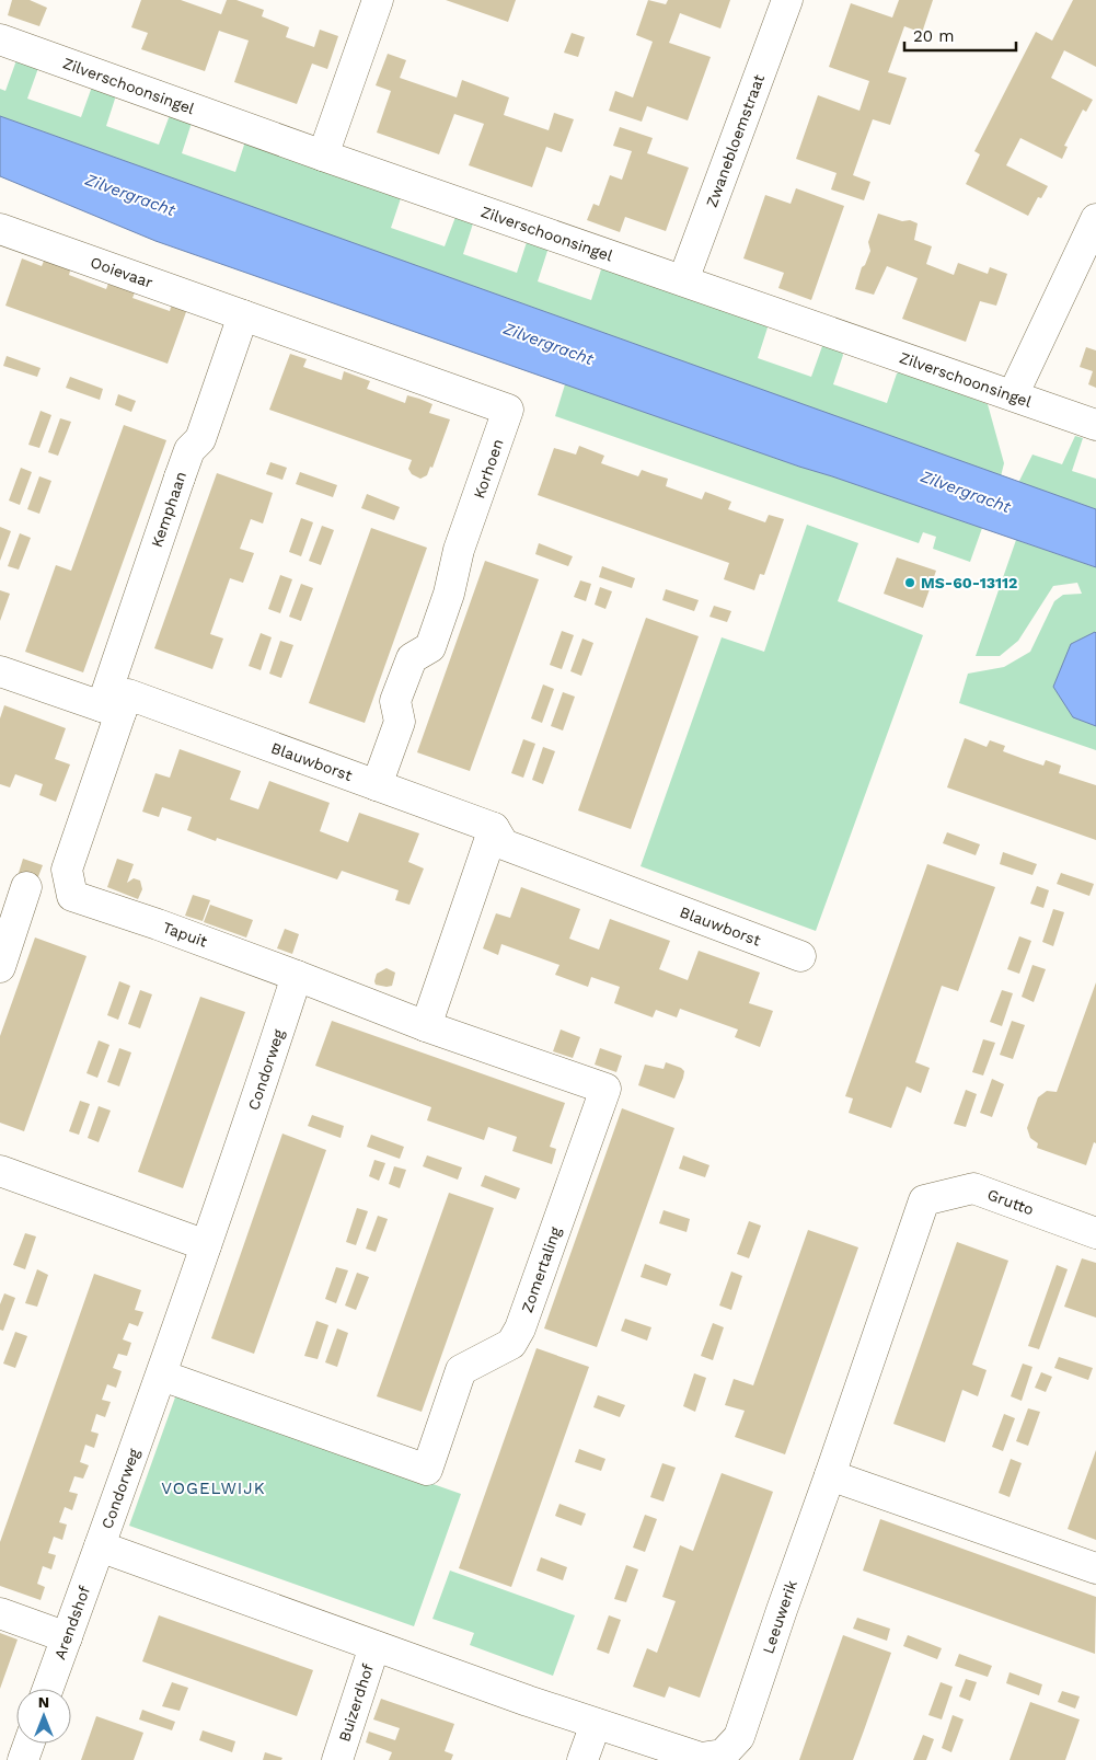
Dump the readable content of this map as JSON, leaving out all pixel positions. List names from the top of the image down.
{
  "streets": {
    "street": [
      "Zilverschoonsingel",
      "Zwanebloemstraat",
      "Ooievaar",
      "Korhoen",
      "Kemphaan",
      "Blauwborst",
      "Tapuit",
      "Condorweg",
      "Grutto",
      "Zomertaling",
      "Leeuwerik",
      "Arendshof",
      "Buizerdhof"
    ]
  },
  "crossings": [
    ["Zilverschoonsingel", "Zwanebloemstraat"],
    ["Ooievaar", "Korhoen"],
    ["Ooievaar", "Kemphaan"],
    ["Korhoen", "Kemphaan"],
    ["Korhoen", "Blauwborst"],
    ["Kemphaan", "Blauwborst"],
    ["Kemphaan", "Tapuit"],
    ["Tapuit", "Condorweg"],
    ["Tapuit", "Zomertaling"],
    ["Condorweg", "Zomertaling"],
    ["Condorweg", "Leeuwerik"],
    ["Condorweg", "Arendshof"],
    ["Condorweg", "Buizerdhof"],
    ["Grutto", "Leeuwerik"]
  ],
  "districts": ["VOGELWIJK"],
  "water": ["Zilvergracht"],
  "places": ["MS-60-13112"],
  "scale_bar": "20 m",
  "north": "top"
}
